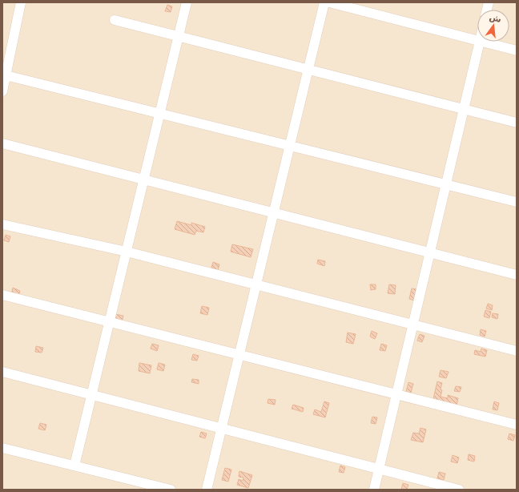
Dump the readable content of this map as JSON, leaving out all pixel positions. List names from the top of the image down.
{
  "north": "top"
}
